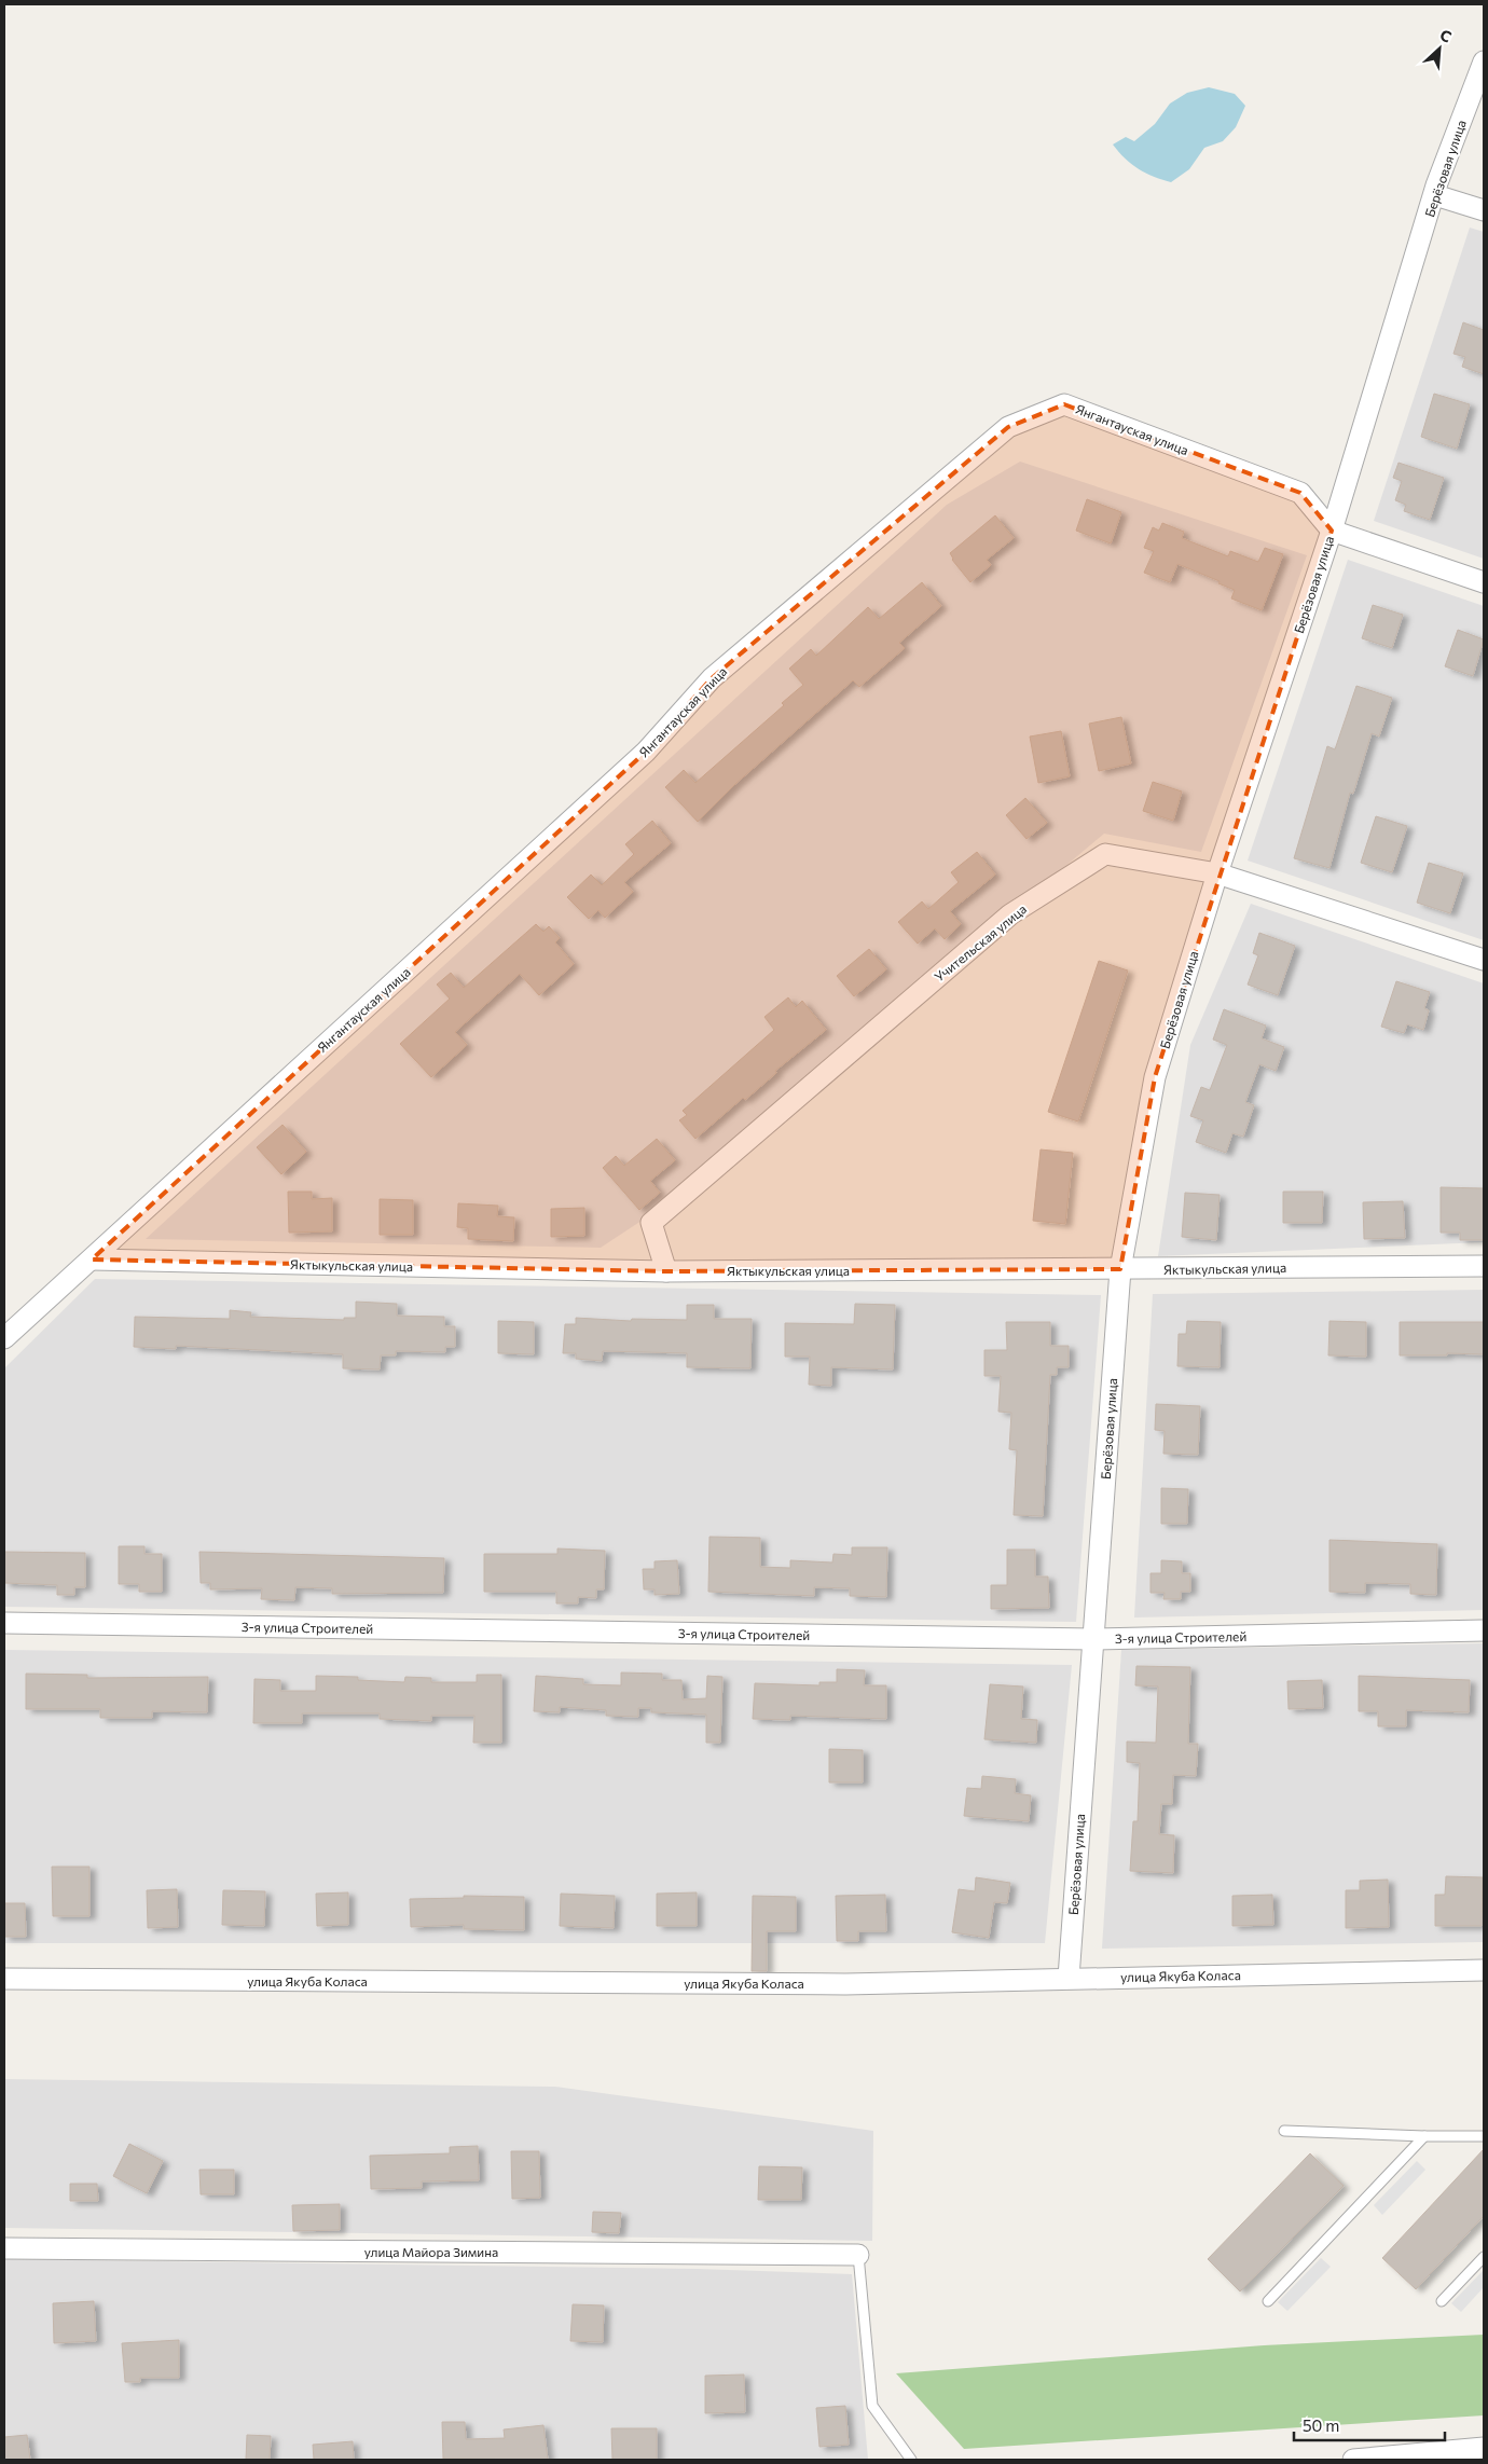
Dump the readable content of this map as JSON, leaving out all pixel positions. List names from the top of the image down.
{
  "streets": {
    "street": [
      "Берёзовая улица",
      "Янгантауская улица",
      "Учительская улица",
      "Яктыкульская улица",
      "3-я улица Строителей",
      "улица Якуба Коласа",
      "улица Майора Зимина"
    ]
  },
  "crossings": [
    ["Берёзовая улица", "Янгантауская улица"],
    ["Берёзовая улица", "Учительская улица"],
    ["Берёзовая улица", "Яктыкульская улица"],
    ["Берёзовая улица", "3-я улица Строителей"],
    ["Берёзовая улица", "улица Якуба Коласа"],
    ["Янгантауская улица", "Яктыкульская улица"],
    ["Учительская улица", "Яктыкульская улица"]
  ],
  "scale_bar": "50 m",
  "north": "top right"
}
